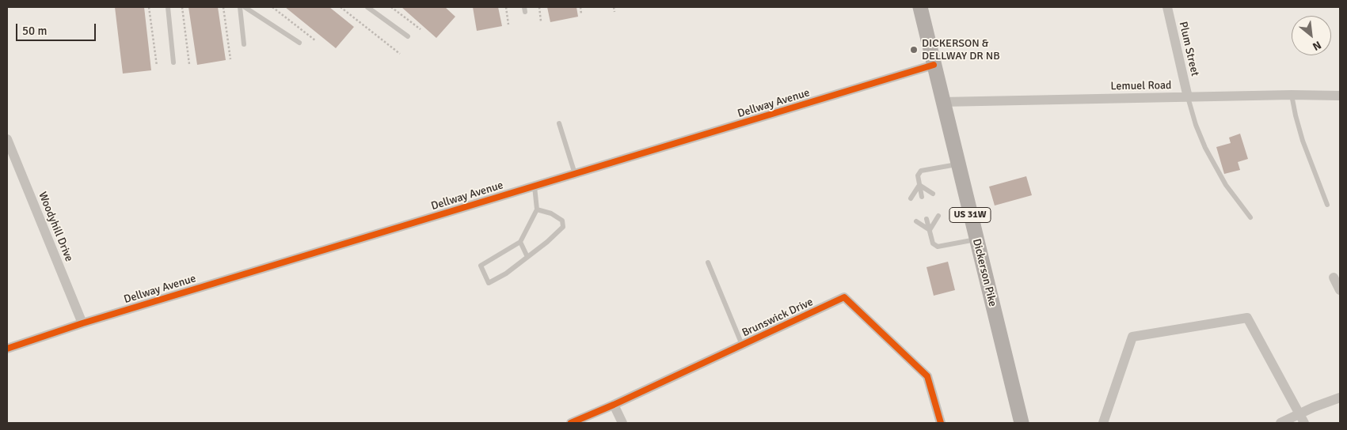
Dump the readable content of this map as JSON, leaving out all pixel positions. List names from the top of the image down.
{
  "streets": {
    "main road": ["US 31W", "Dickerson Pike"],
    "street": [
      "Plum Street",
      "Lemuel Road",
      "Dellway Avenue",
      "Woodyhill Drive",
      "Brunswick Drive"
    ]
  },
  "crossings": [
    ["Plum Street", "Lemuel Road"],
    ["Lemuel Road", "Dickerson Pike"],
    ["Dellway Avenue", "Woodyhill Drive"],
    ["Dellway Avenue", "Dickerson Pike"]
  ],
  "places": ["DICKERSON & DELLWAY DR NB"],
  "scale_bar": "50 m",
  "north": "bottom right"
}
